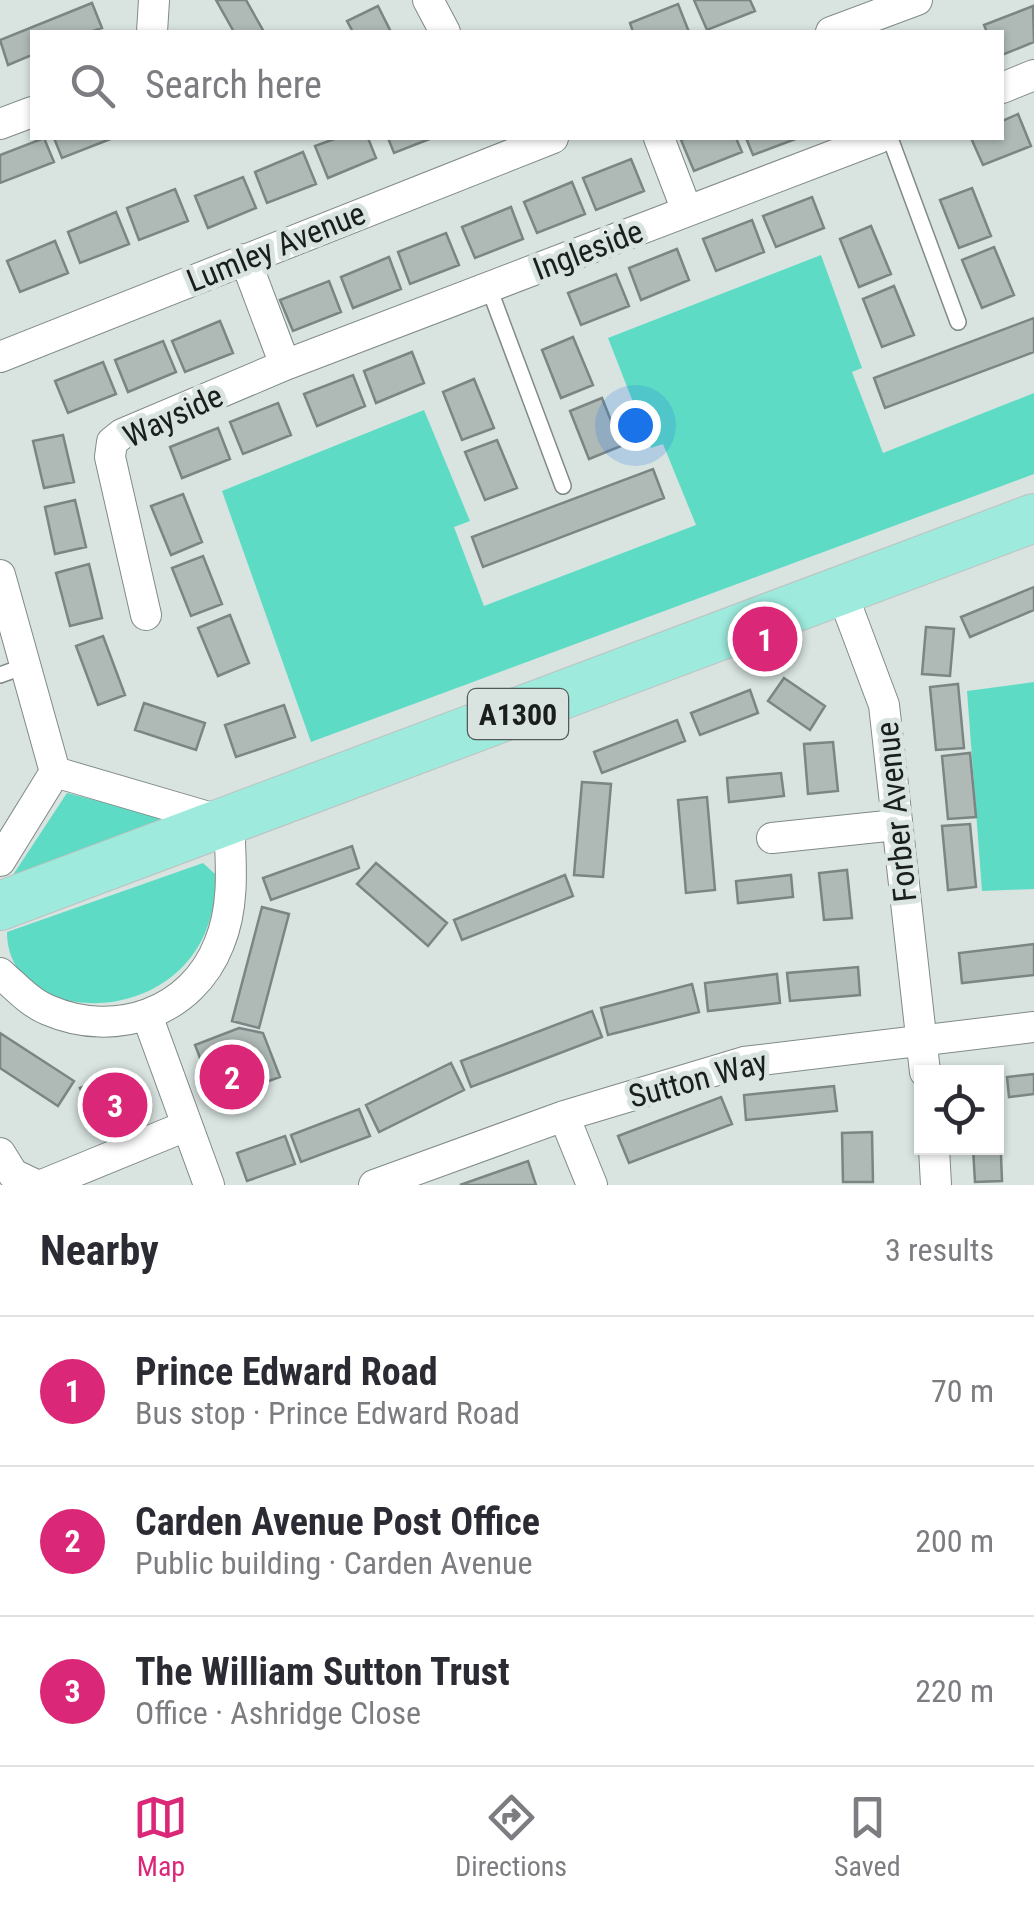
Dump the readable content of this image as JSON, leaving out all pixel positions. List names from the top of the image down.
{
  "streets": {
    "main road": ["A1300"],
    "street": [
      "Lumley Avenue",
      "Ingleside",
      "Wayside",
      "Forber Avenue",
      "Sutton Way"
    ]
  },
  "crossings": [
    ["Ingleside", "Wayside"],
    ["A1300", "Forber Avenue"],
    ["Forber Avenue", "Sutton Way"]
  ],
  "page": {
    "search": "Search here",
    "pins": ["1", "2", "3"],
    "heading": ["Nearby", "3 results"],
    "list": [
      {
        "mark": "1",
        "name": "Prince Edward Road",
        "note": "Bus stop · Prince Edward Road",
        "value": "70 m"
      },
      {
        "mark": "2",
        "name": "Carden Avenue Post Office",
        "note": "Public building · Carden Avenue",
        "value": "200 m"
      },
      {
        "mark": "3",
        "name": "The William Sutton Trust",
        "note": "Office · Ashridge Close",
        "value": "220 m"
      }
    ],
    "nav": ["Map", "Directions", "Saved"]
  }
}
